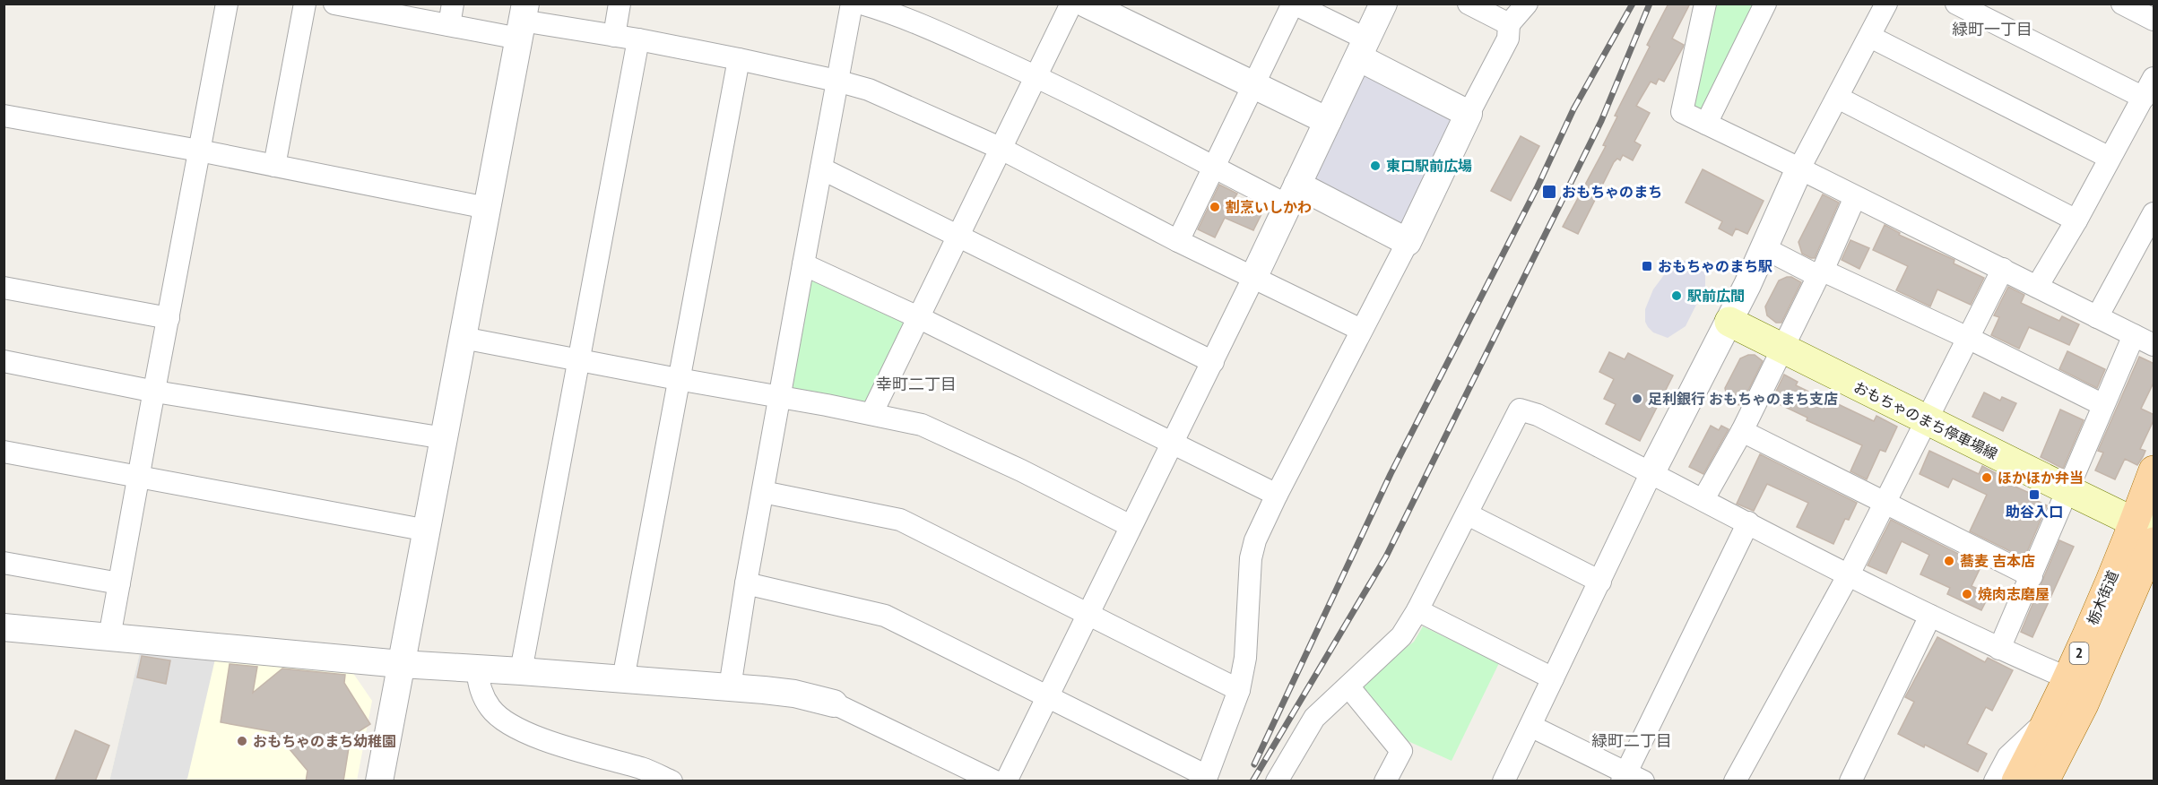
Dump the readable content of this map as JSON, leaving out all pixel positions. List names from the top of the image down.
{
  "streets": {
    "main road": ["おもちゃのまち停車場線", "栃木街道", "2"]
  },
  "crossings": [
    ["おもちゃのまち停車場線", "栃木街道"]
  ],
  "districts": ["緑町一丁目", "幸町二丁目", "緑町二丁目"],
  "places": {
    "other": [
      "東口駅前広場",
      "割烹いしかわ",
      "駅前広間",
      "足利銀行 おもちゃのまち支店",
      "ほかほか弁当",
      "蕎麦 吉本店",
      "焼肉志磨屋",
      "おもちゃのまち幼稚園"
    ],
    "transit": ["おもちゃのまち", "おもちゃのまち駅", "助谷入口"]
  }
}
